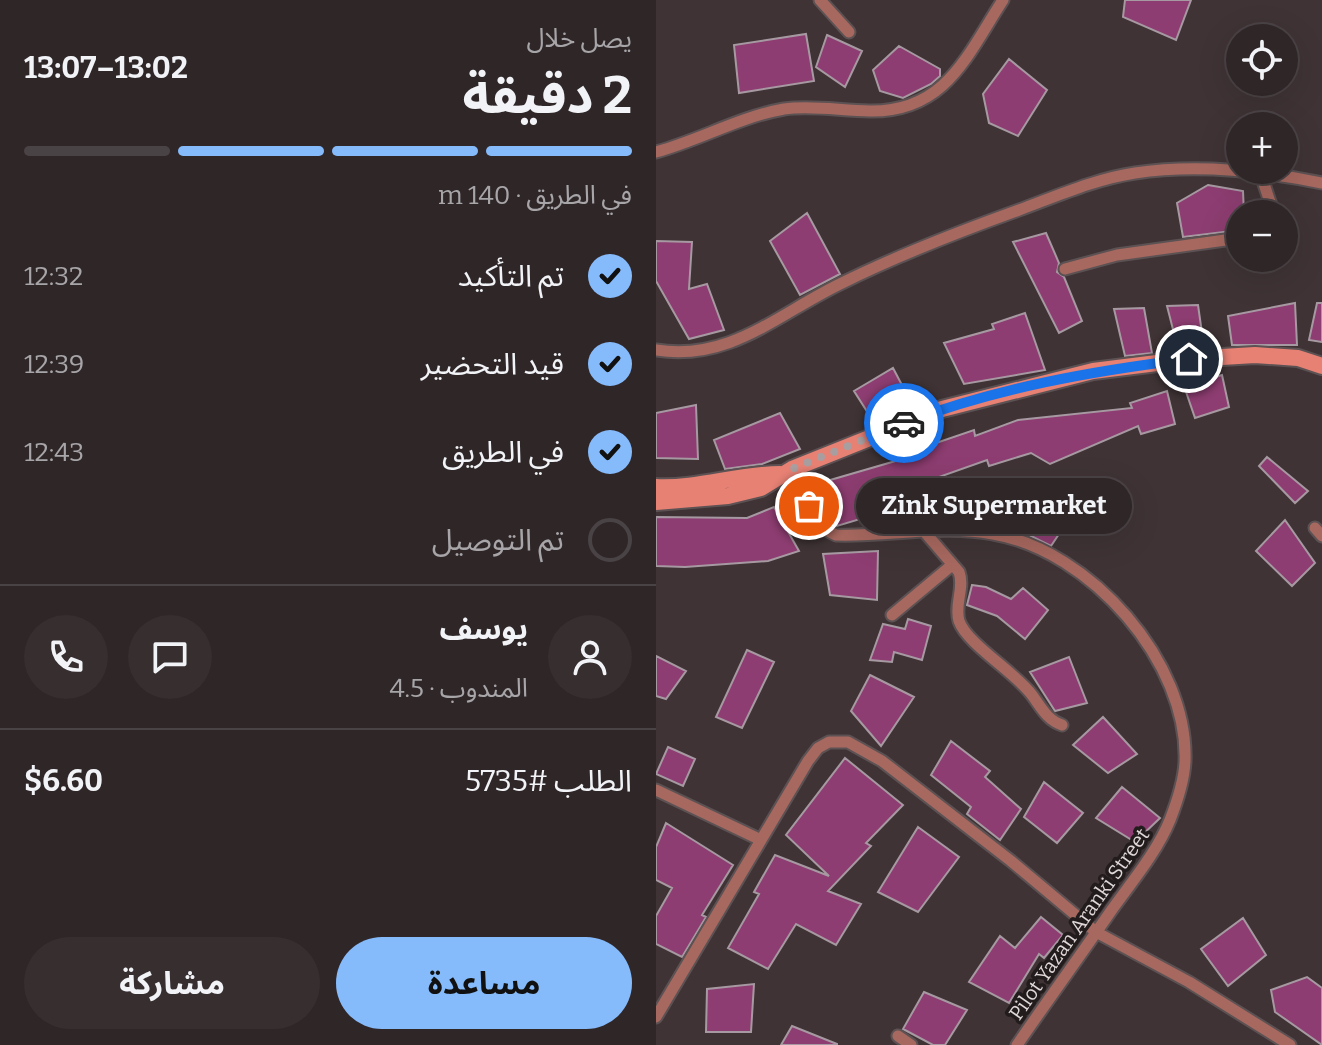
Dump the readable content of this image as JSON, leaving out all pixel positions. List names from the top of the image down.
{
  "streets": {
    "street": ["Pilot Yazan Aranki Street"]
  },
  "places": ["Zink Supermarket"],
  "page": {
    "heading": ["2 دقيقة", "يصل خلال", "13:02–13:07"],
    "panel": [
      "يوسف",
      "المندوب · 4.5",
      "الطلب #5735",
      "$6.60"
    ],
    "map_buttons": ["+", "−"],
    "bar": "في الطريق · 140 m",
    "list": [
      ["تم التأكيد", "12:32"],
      ["قيد التحضير", "12:39"],
      ["في الطريق", "12:43"],
      "تم التوصيل"
    ],
    "bubble": "Zink Supermarket",
    "buttons": ["مساعدة", "مشاركة"]
  }
}
